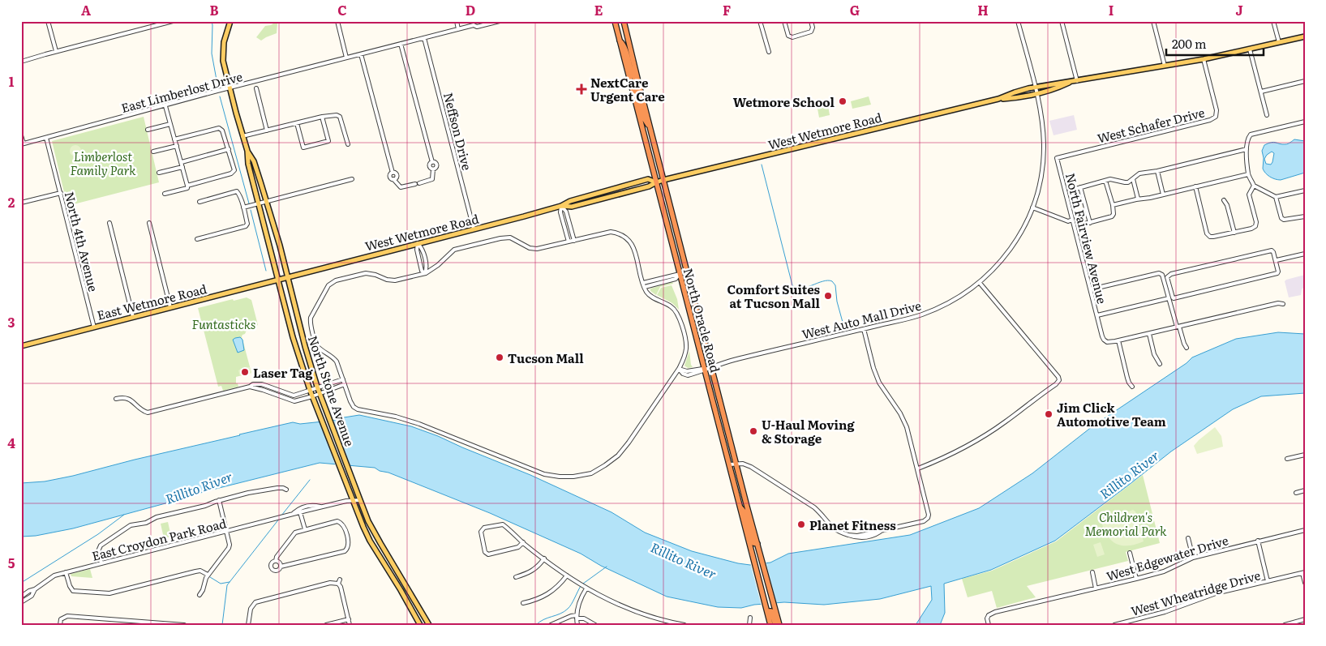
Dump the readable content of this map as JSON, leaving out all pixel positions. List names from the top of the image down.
{
  "streets": {
    "highway": ["North Oracle Road"],
    "main road": ["West Wetmore Road", "East Wetmore Road", "North Stone Avenue"],
    "street": [
      "East Limberlost Drive",
      "West Schafer Drive",
      "Neffson Drive",
      "North Fairview Avenue",
      "North 4th Avenue",
      "West Auto Mall Drive",
      "East Croydon Park Road",
      "West Edgewater Drive",
      "West Wheatridge Drive"
    ]
  },
  "crossings": [
    ["East Limberlost Drive", "Neffson Drive"],
    ["East Limberlost Drive", "North 4th Avenue"],
    ["East Limberlost Drive", "North Stone Avenue"],
    ["West Schafer Drive", "West Wetmore Road"],
    ["West Schafer Drive", "North Fairview Avenue"],
    ["West Wetmore Road", "Neffson Drive"],
    ["West Wetmore Road", "East Wetmore Road"],
    ["West Wetmore Road", "West Auto Mall Drive"],
    ["West Wetmore Road", "North Oracle Road"],
    ["West Wetmore Road", "North Stone Avenue"],
    ["North 4th Avenue", "East Wetmore Road"],
    ["East Wetmore Road", "North Stone Avenue"],
    ["West Auto Mall Drive", "North Oracle Road"],
    ["North Stone Avenue", "East Croydon Park Road"]
  ],
  "water": ["Rillito River"],
  "parks": ["Limberlost Family Park", "Funtasticks", "Children's Memorial Park"],
  "places": {
    "health": ["NextCare Urgent Care"],
    "other": [
      "Wetmore School",
      "Comfort Suites at Tucson Mall",
      "Tucson Mall",
      "Laser Tag",
      "Jim Click Automotive Team",
      "U-Haul Moving & Storage",
      "Planet Fitness"
    ]
  },
  "scale_bar": "200 m",
  "grid": {
    "columns": [
      "A",
      "B",
      "C",
      "D",
      "E",
      "F",
      "G",
      "H",
      "I",
      "J"
    ],
    "rows": [
      "1",
      "2",
      "3",
      "4",
      "5"
    ]
  }
}
